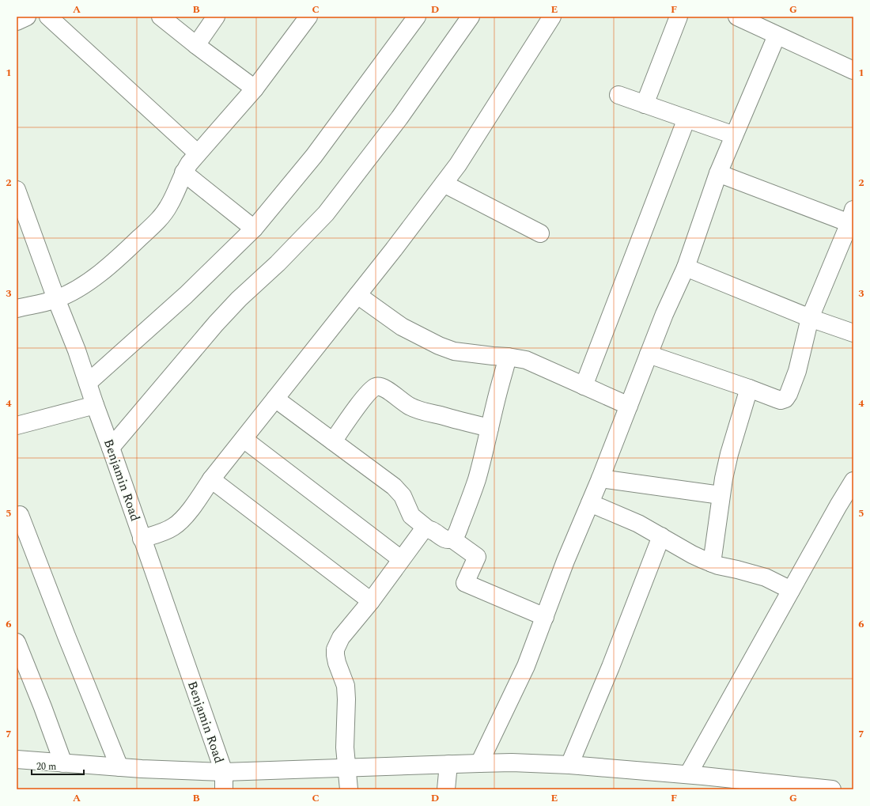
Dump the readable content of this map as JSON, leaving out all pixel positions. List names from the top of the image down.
{
  "streets": {
    "street": ["Benjamin Road"]
  },
  "scale_bar": "20 m",
  "grid": {
    "columns": [
      "A",
      "B",
      "C",
      "D",
      "E",
      "F",
      "G"
    ],
    "rows": [
      "1",
      "2",
      "3",
      "4",
      "5",
      "6",
      "7"
    ]
  }
}
